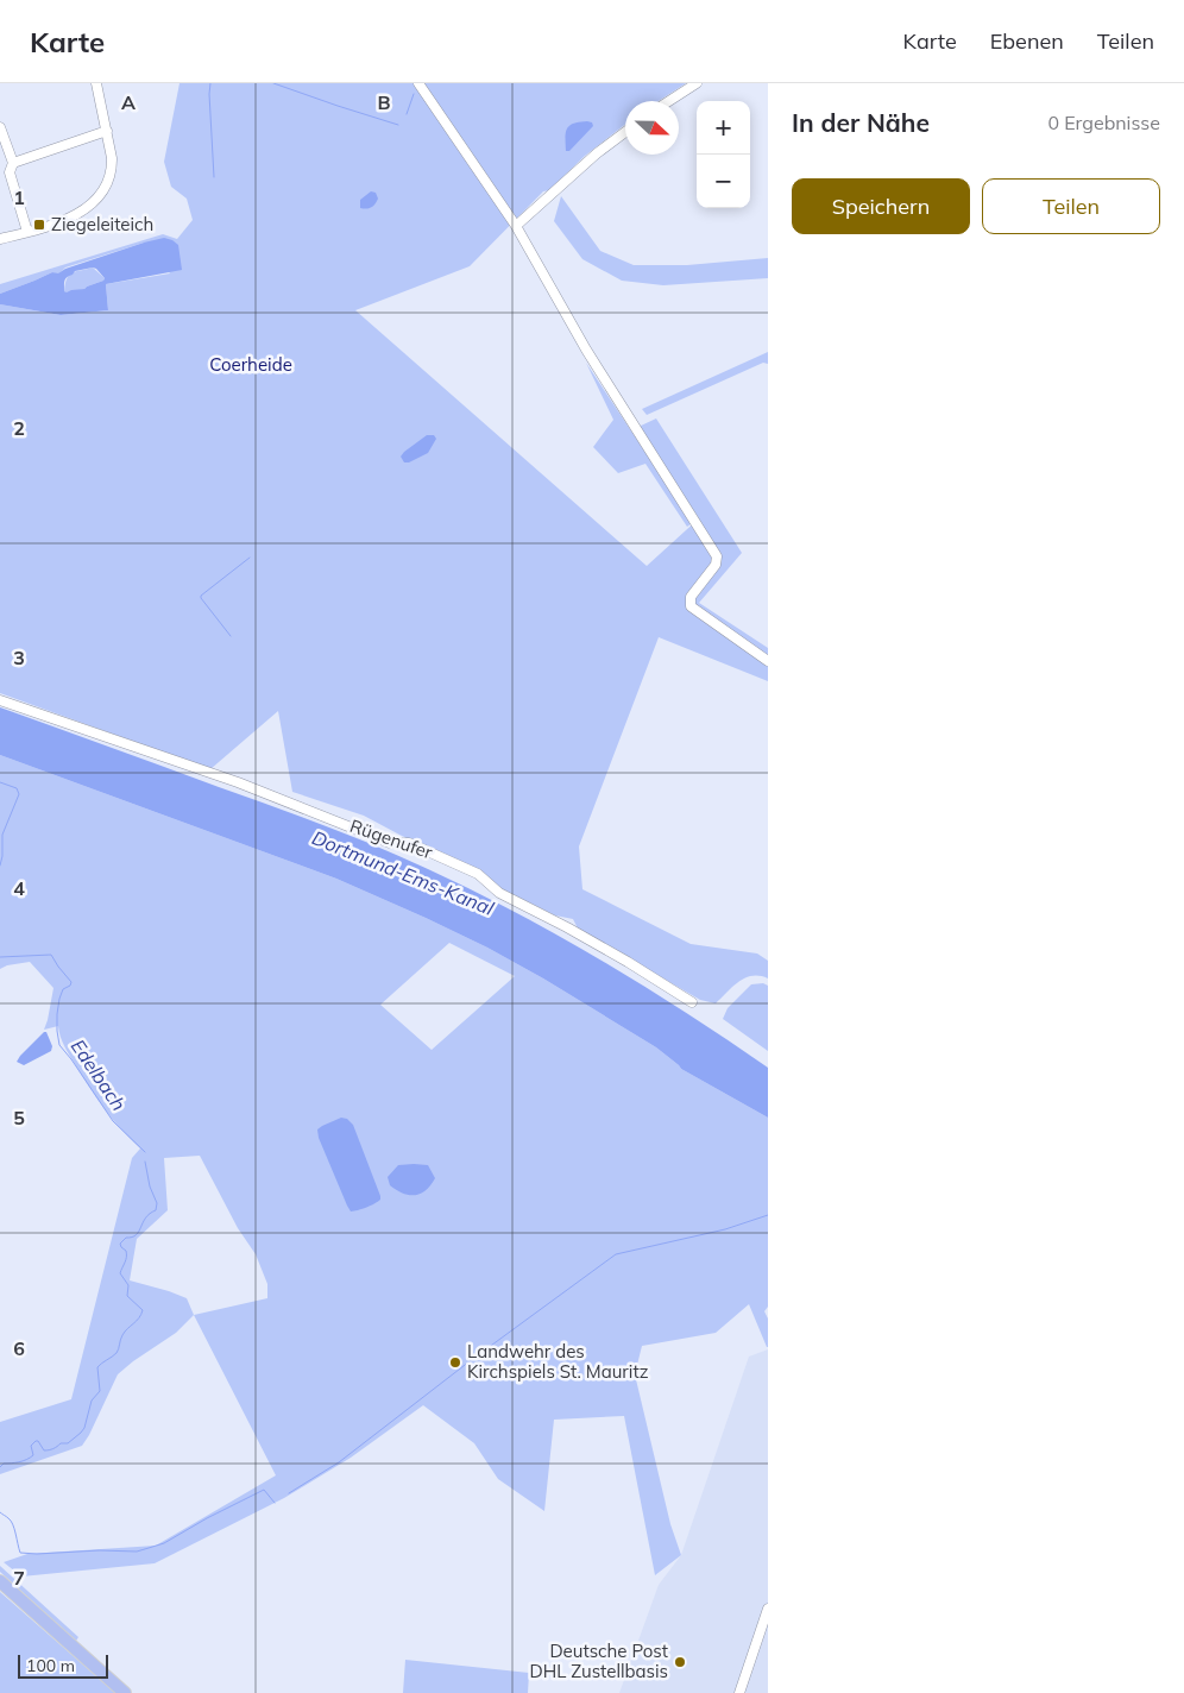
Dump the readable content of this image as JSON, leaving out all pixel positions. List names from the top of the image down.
{
  "streets": {
    "street": ["Rügenufer"]
  },
  "water": ["Dortmund-Ems-Kanal", "Edelbach"],
  "parks": ["Coerheide"],
  "places": {
    "transit": ["Ziegeleiteich"],
    "other": ["Landwehr des Kirchspiels St. Mauritz", "Deutsche Post DHL Zustellbasis"]
  },
  "scale_bar": "100 m",
  "north": "right",
  "page": {
    "header": "Karte",
    "nav": ["Karte", "Ebenen", "Teilen"],
    "heading": ["In der Nähe", "0 Ergebnisse"],
    "map_buttons": ["+", "−"],
    "buttons": ["Speichern", "Teilen"],
    "scale": "100 m"
  },
  "grid": {
    "columns": ["A", "B"],
    "rows": [
      "1",
      "2",
      "3",
      "4",
      "5",
      "6",
      "7"
    ]
  }
}
